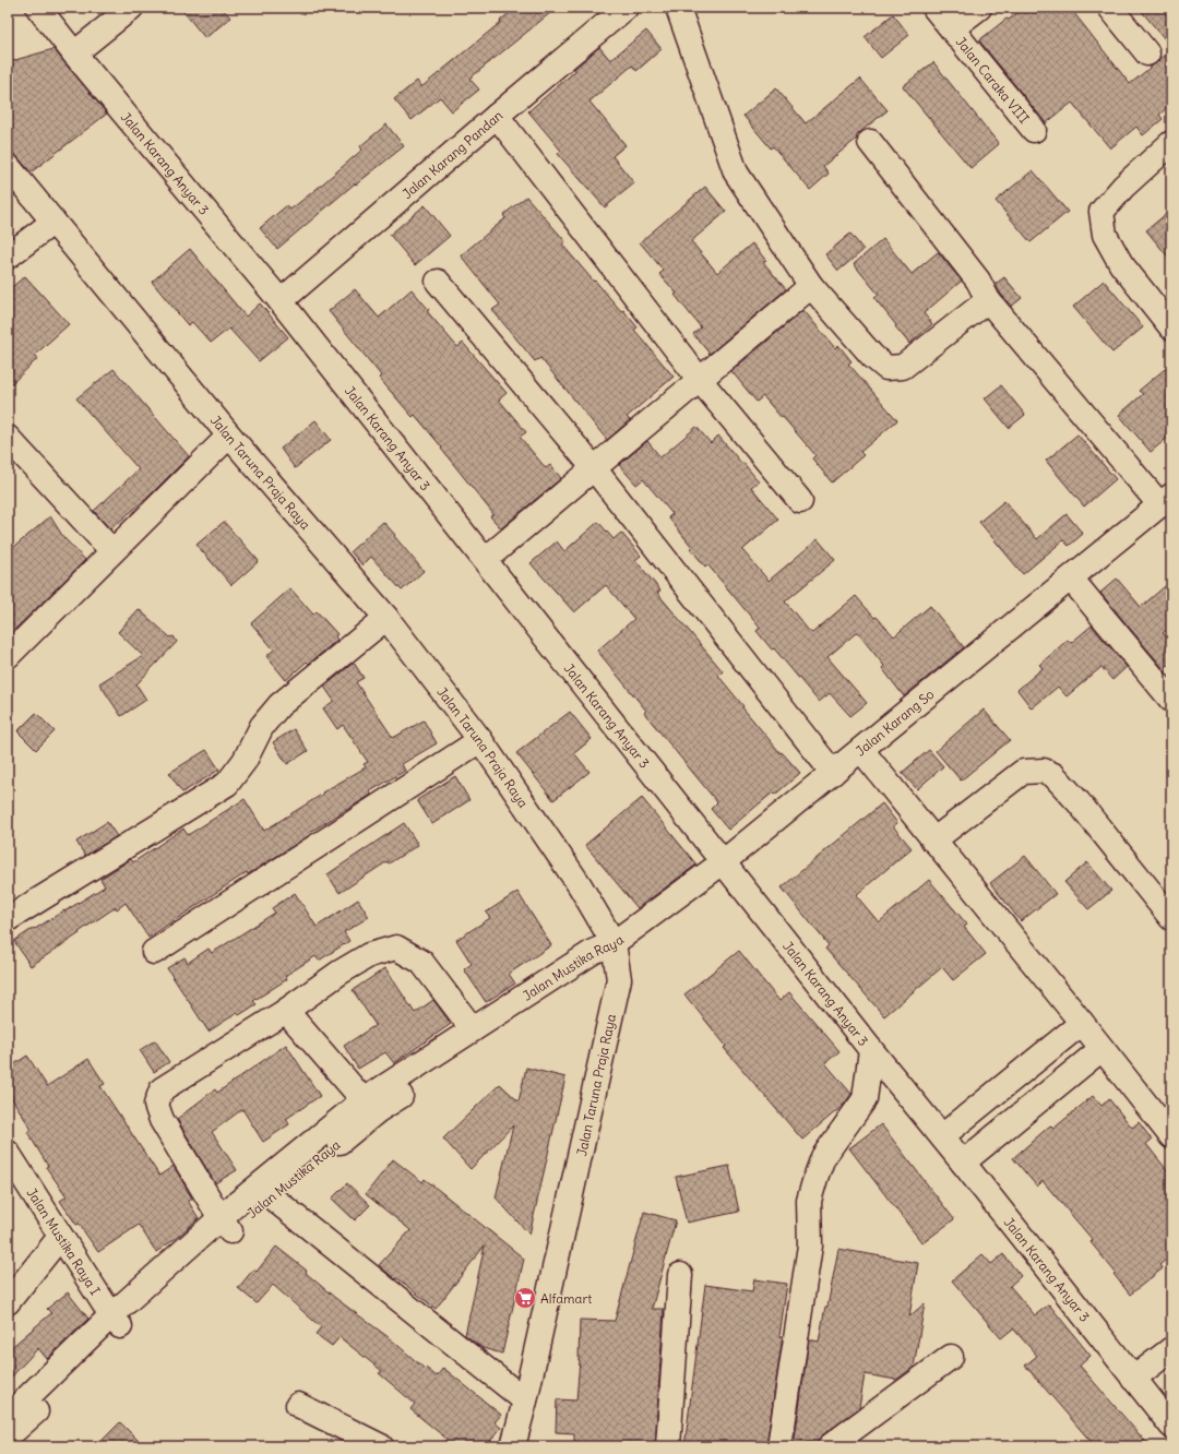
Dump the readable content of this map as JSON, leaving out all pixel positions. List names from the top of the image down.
{
  "streets": {
    "street": [
      "Jalan Caraka VIII",
      "Jalan Karang Pandan",
      "Jalan Karang Anyar 3",
      "Jalan Taruna Praja Raya",
      "Jalan Karang So",
      "Jalan Mustika Raya",
      "Jalan Mustika Raya I"
    ]
  },
  "crossings": [
    ["Jalan Karang Pandan", "Jalan Karang Anyar 3"],
    ["Jalan Karang Anyar 3", "Jalan Karang So"],
    ["Jalan Taruna Praja Raya", "Jalan Karang So"],
    ["Jalan Taruna Praja Raya", "Jalan Mustika Raya"],
    ["Jalan Karang So", "Jalan Mustika Raya"],
    ["Jalan Mustika Raya", "Jalan Mustika Raya I"]
  ],
  "places": {
    "supermarket": ["Alfamart"]
  }
}
